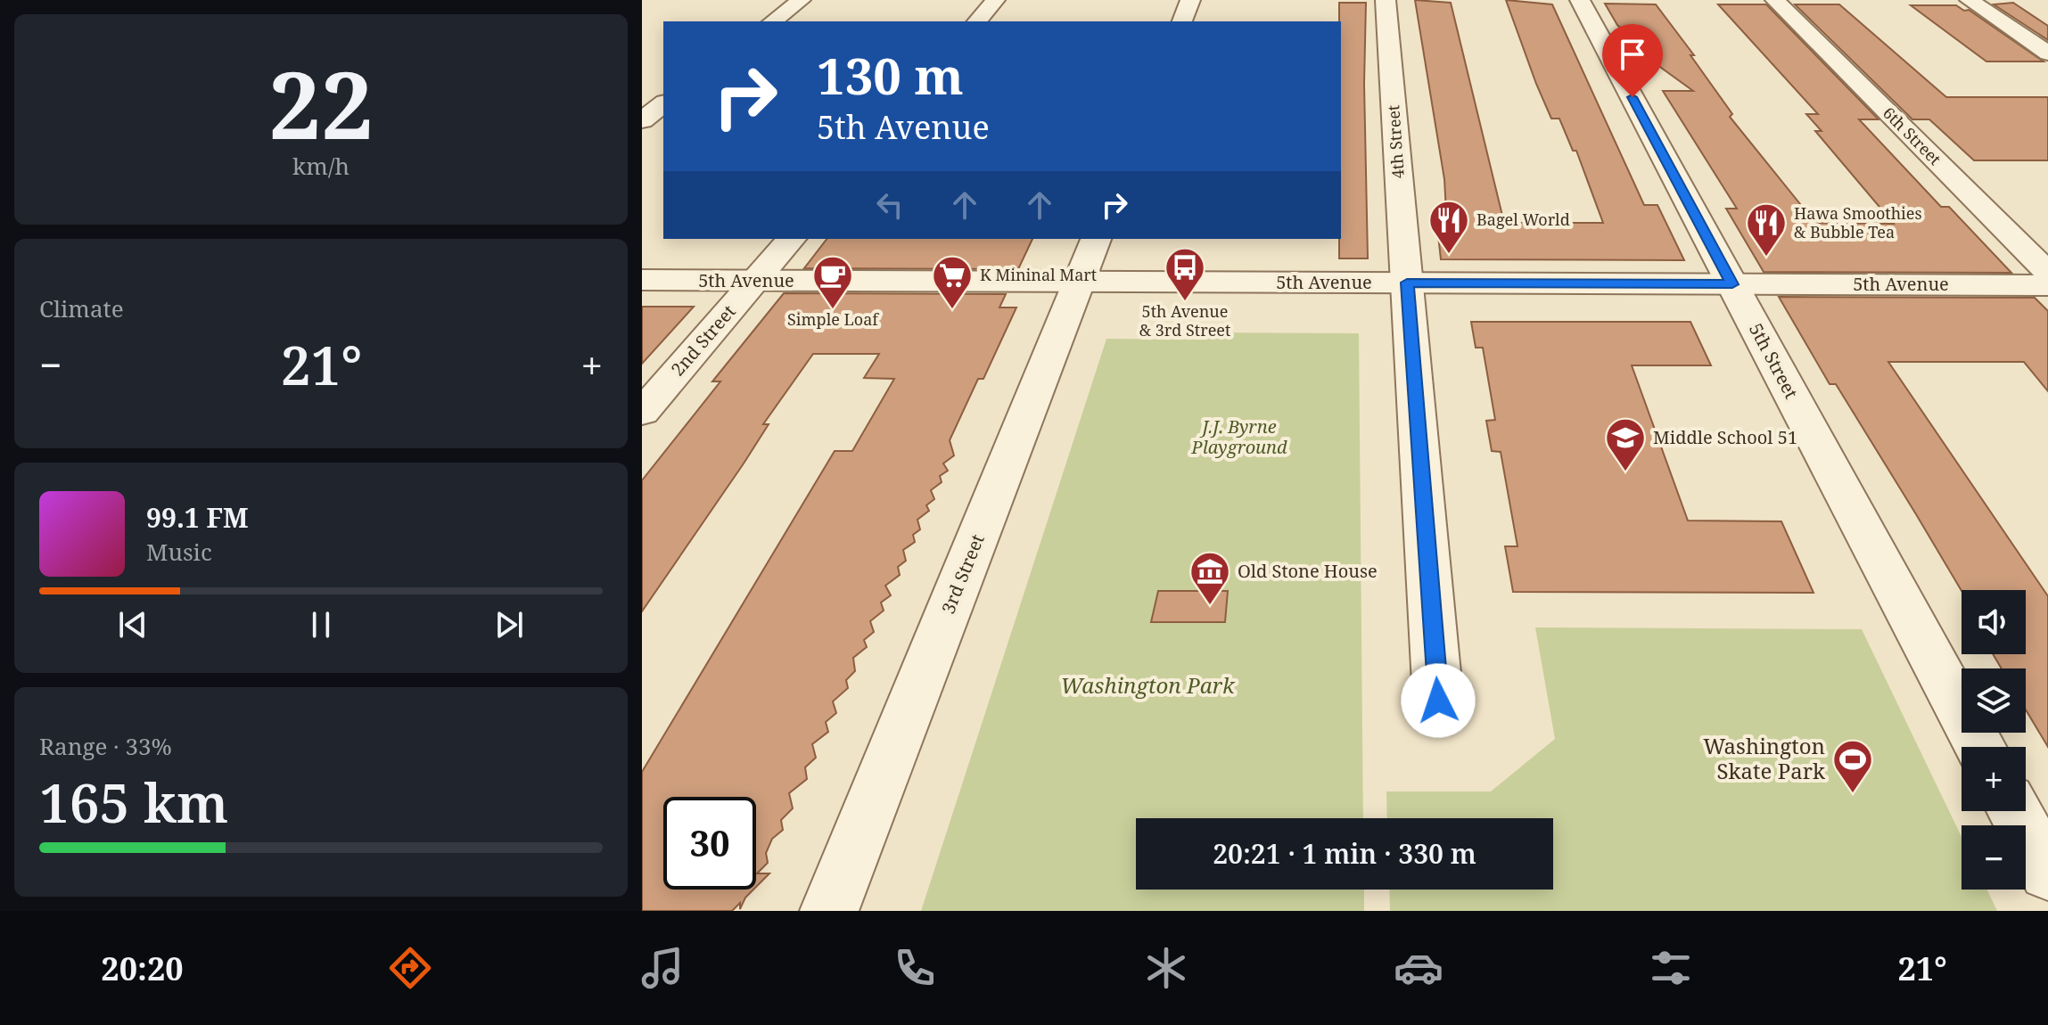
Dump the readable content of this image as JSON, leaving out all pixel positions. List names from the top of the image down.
{
  "streets": {
    "street": [
      "6th Street",
      "4th Street",
      "5th Avenue",
      "2nd Street",
      "5th Street",
      "3rd Street"
    ]
  },
  "crossings": [
    ["4th Street", "5th Avenue"],
    ["5th Avenue", "2nd Street"],
    ["5th Avenue", "5th Street"],
    ["5th Avenue", "3rd Street"]
  ],
  "parks": ["J.J. Byrne Playground", "Washington Park"],
  "places": {
    "restaurant": ["Bagel World", "Hawa Smoothies & Bubble Tea"],
    "bus stop": ["5th Avenue & 3rd Street"],
    "cafe": ["Simple Loaf"],
    "supermarket": ["K Mininal Mart"],
    "school or university": ["Middle School 51"],
    "museum": ["Old Stone House"],
    "sports": ["Washington Skate Park"]
  },
  "page": {
    "tile": [
      ["22", "km/h"],
      "Climate",
      ["Range · 33%", "165 km"]
    ],
    "turn": ["130 m", "5th Avenue"],
    "heat": ["−", "21°", "+"],
    "song": ["99.1 FM", "Music"],
    "map_buttons": ["+", "−"],
    "limit": "30",
    "trip": "20:21 · 1 min · 330 m",
    "tabs": ["20:20", "21°"]
  }
}
